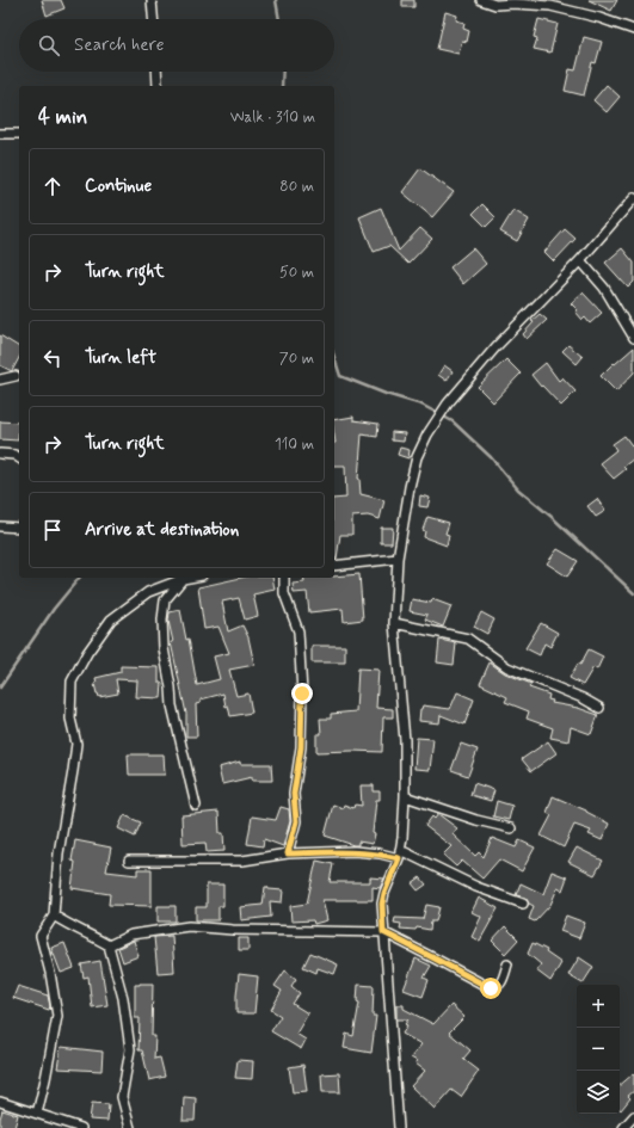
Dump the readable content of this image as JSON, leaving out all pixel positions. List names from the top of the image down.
{
  "page": {
    "search": "Search here",
    "heading": ["4 min", "Walk · 310 m"],
    "list": [
      ["Continue", "80 m"],
      ["Turn right", "50 m"],
      ["Turn left", "70 m"],
      ["Turn right", "110 m"],
      "Arrive at destination"
    ],
    "map_buttons": ["+", "−"]
  }
}
